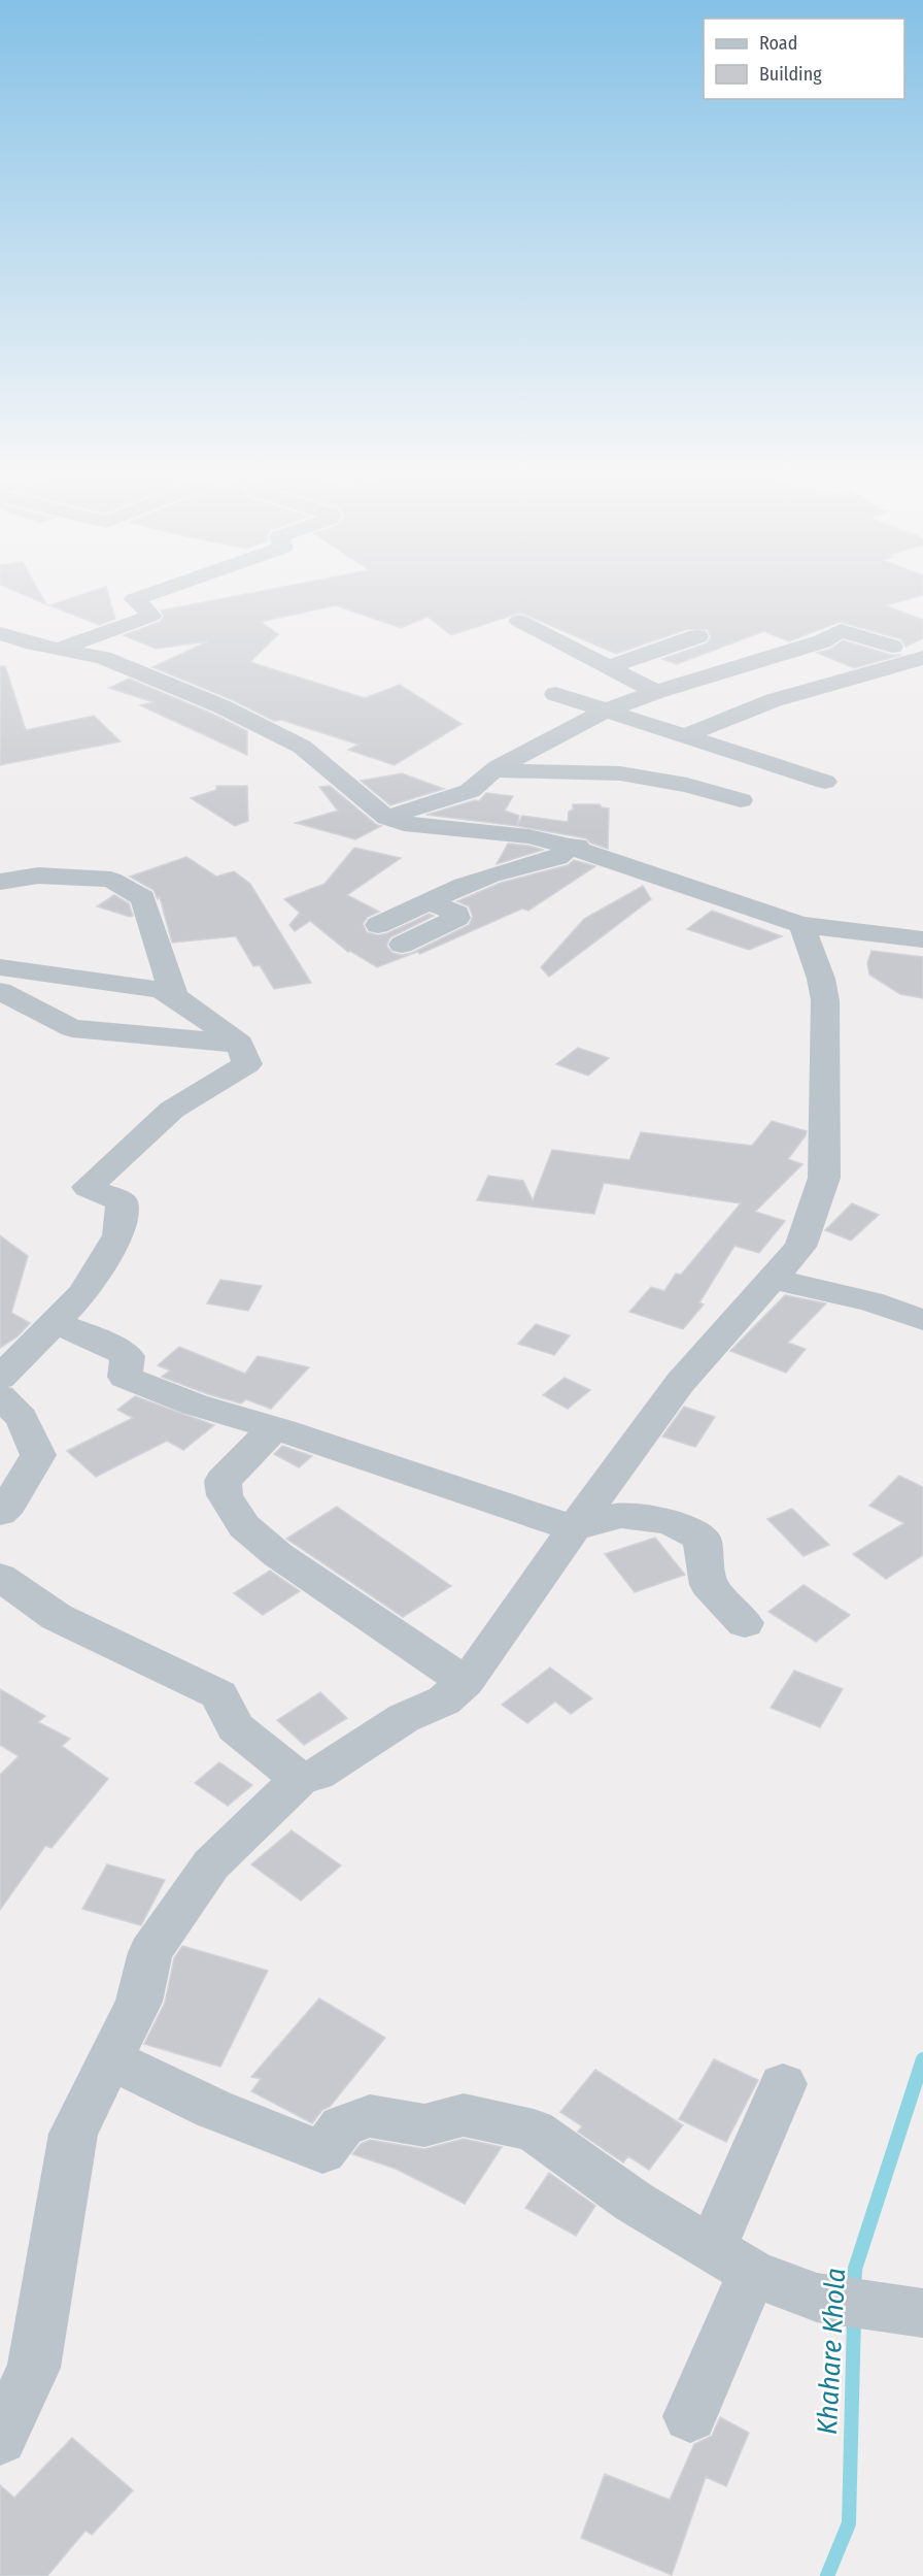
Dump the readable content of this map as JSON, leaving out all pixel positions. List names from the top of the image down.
{
  "water": ["Khahare Khola"],
  "legend": ["Road", "Building"]
}
